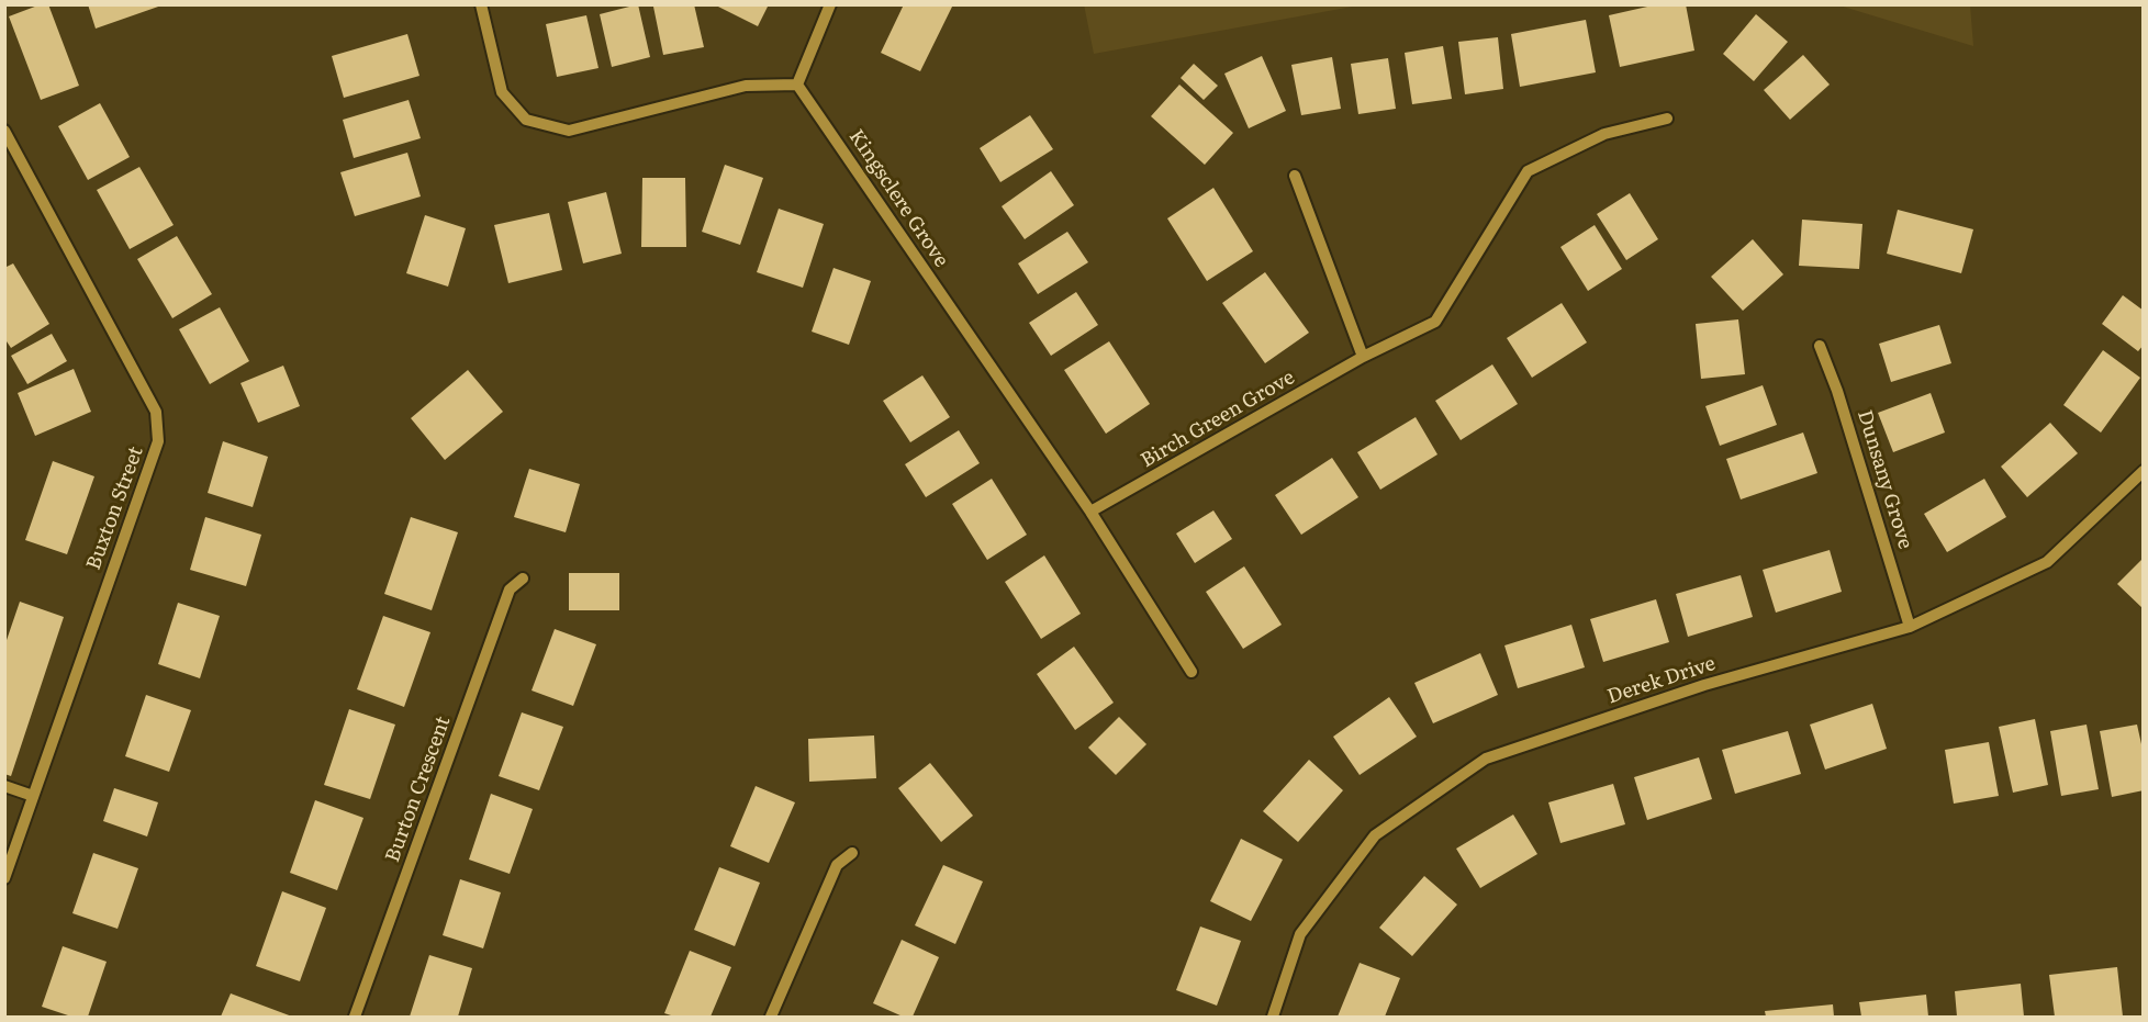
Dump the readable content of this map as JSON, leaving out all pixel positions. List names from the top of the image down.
{
  "streets": {
    "street": [
      "Kingsclere Grove",
      "Birch Green Grove",
      "Dunsany Grove",
      "Buxton Street",
      "Derek Drive",
      "Burton Crescent"
    ]
  },
  "crossings": [
    ["Kingsclere Grove", "Birch Green Grove"],
    ["Dunsany Grove", "Derek Drive"]
  ]
}
